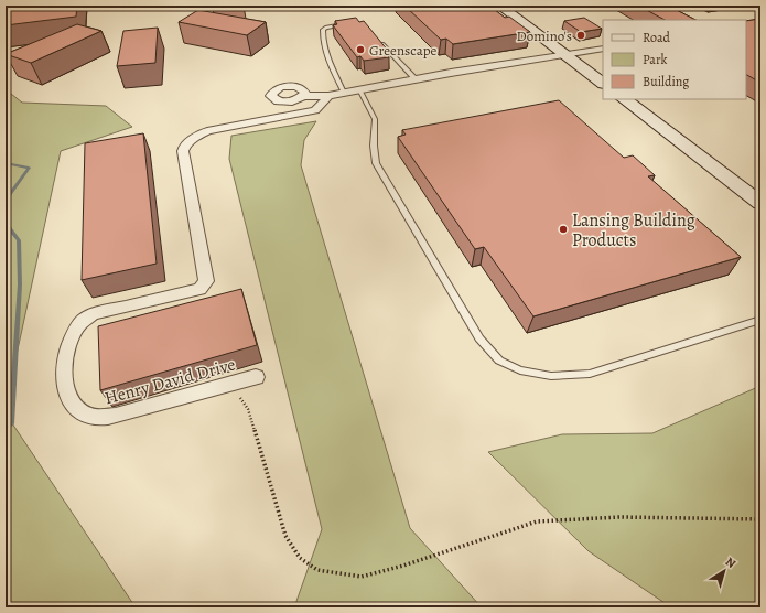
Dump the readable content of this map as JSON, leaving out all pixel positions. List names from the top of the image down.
{
  "streets": {
    "street": ["Henry David Drive"]
  },
  "places": ["Domino's", "Greenscape", "Lansing Building Products"],
  "legend": ["Road", "Park", "Building"],
  "north": "top right"
}
